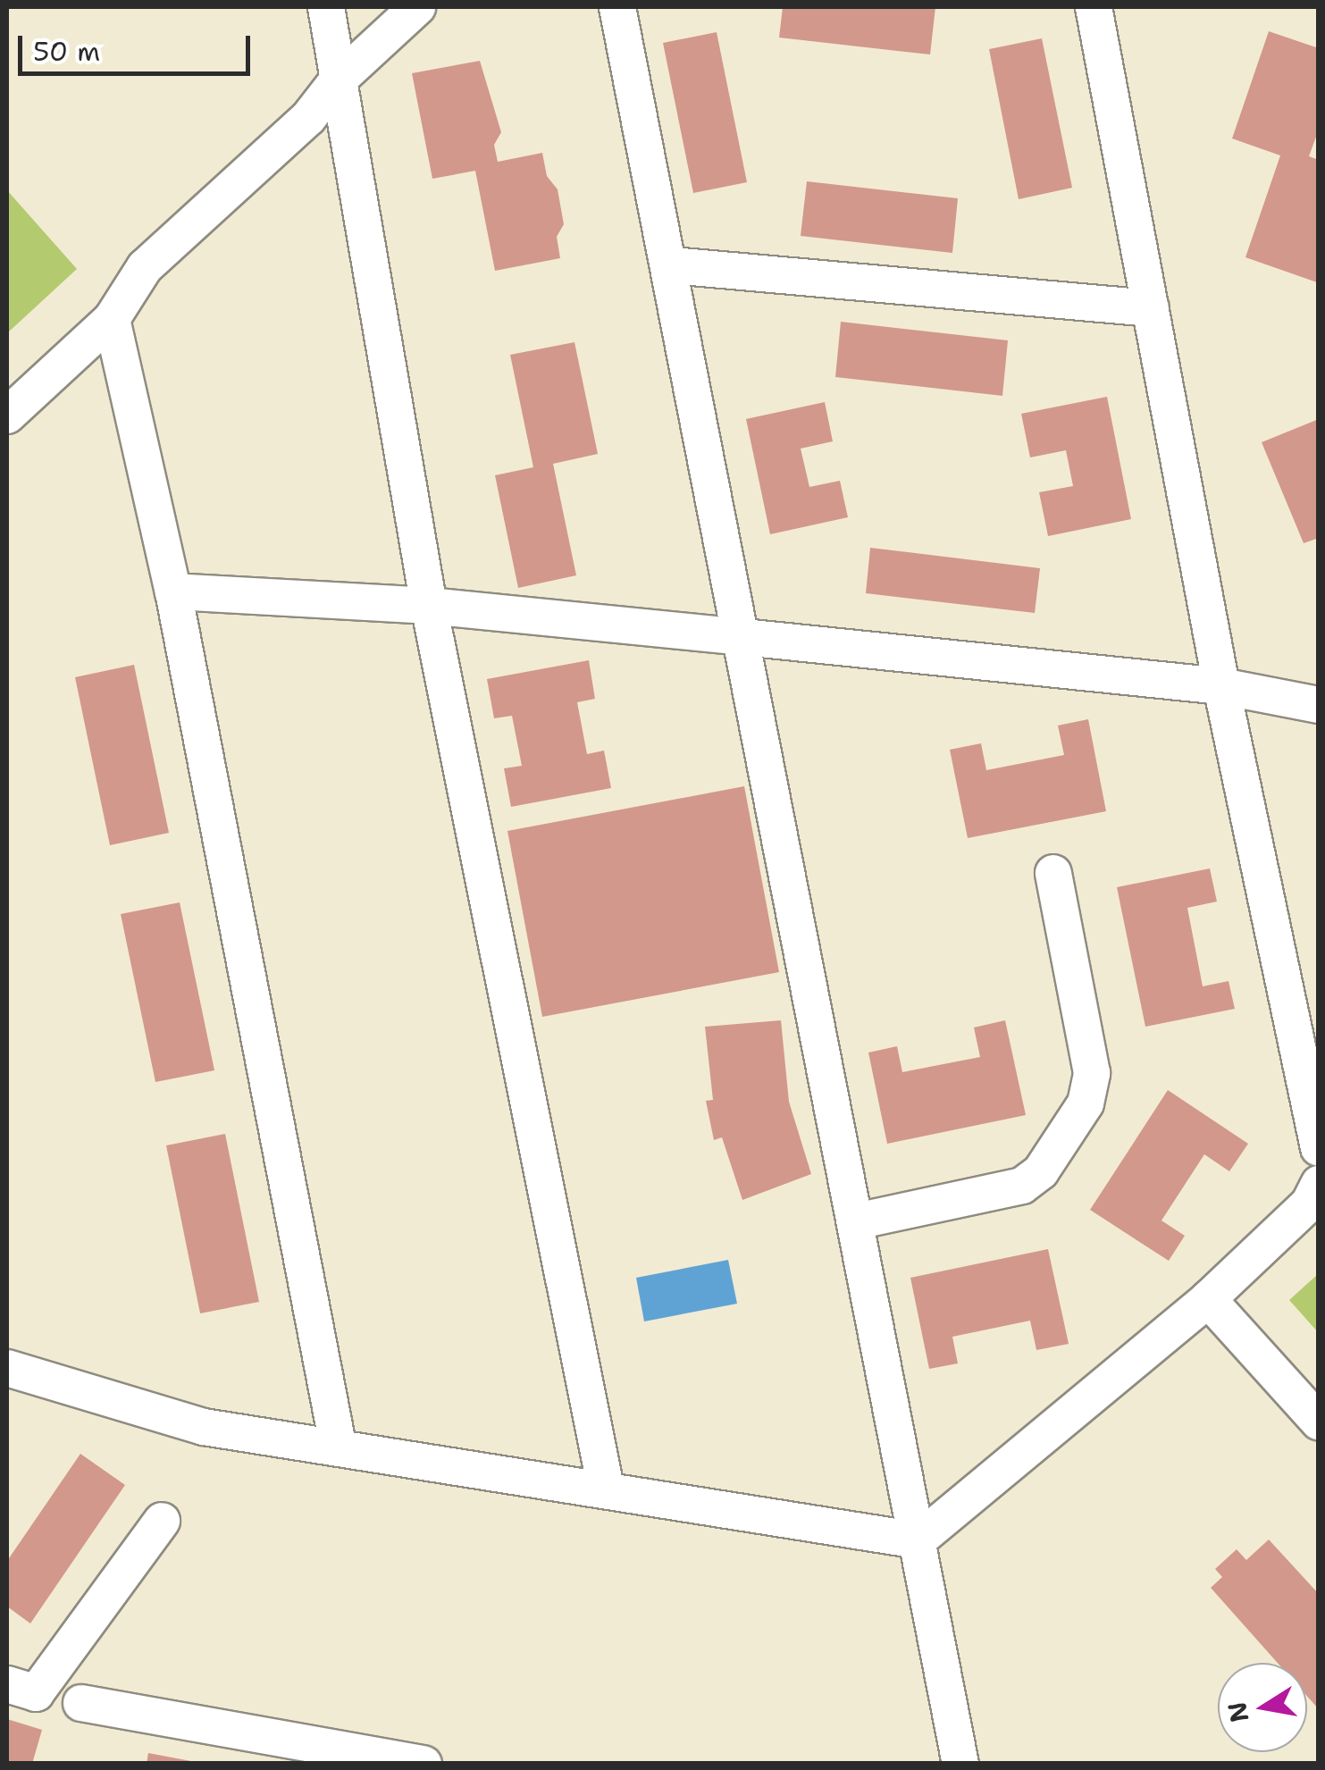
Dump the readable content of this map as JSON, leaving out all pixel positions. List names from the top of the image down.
{
  "scale_bar": "50 m",
  "north": "left"
}
